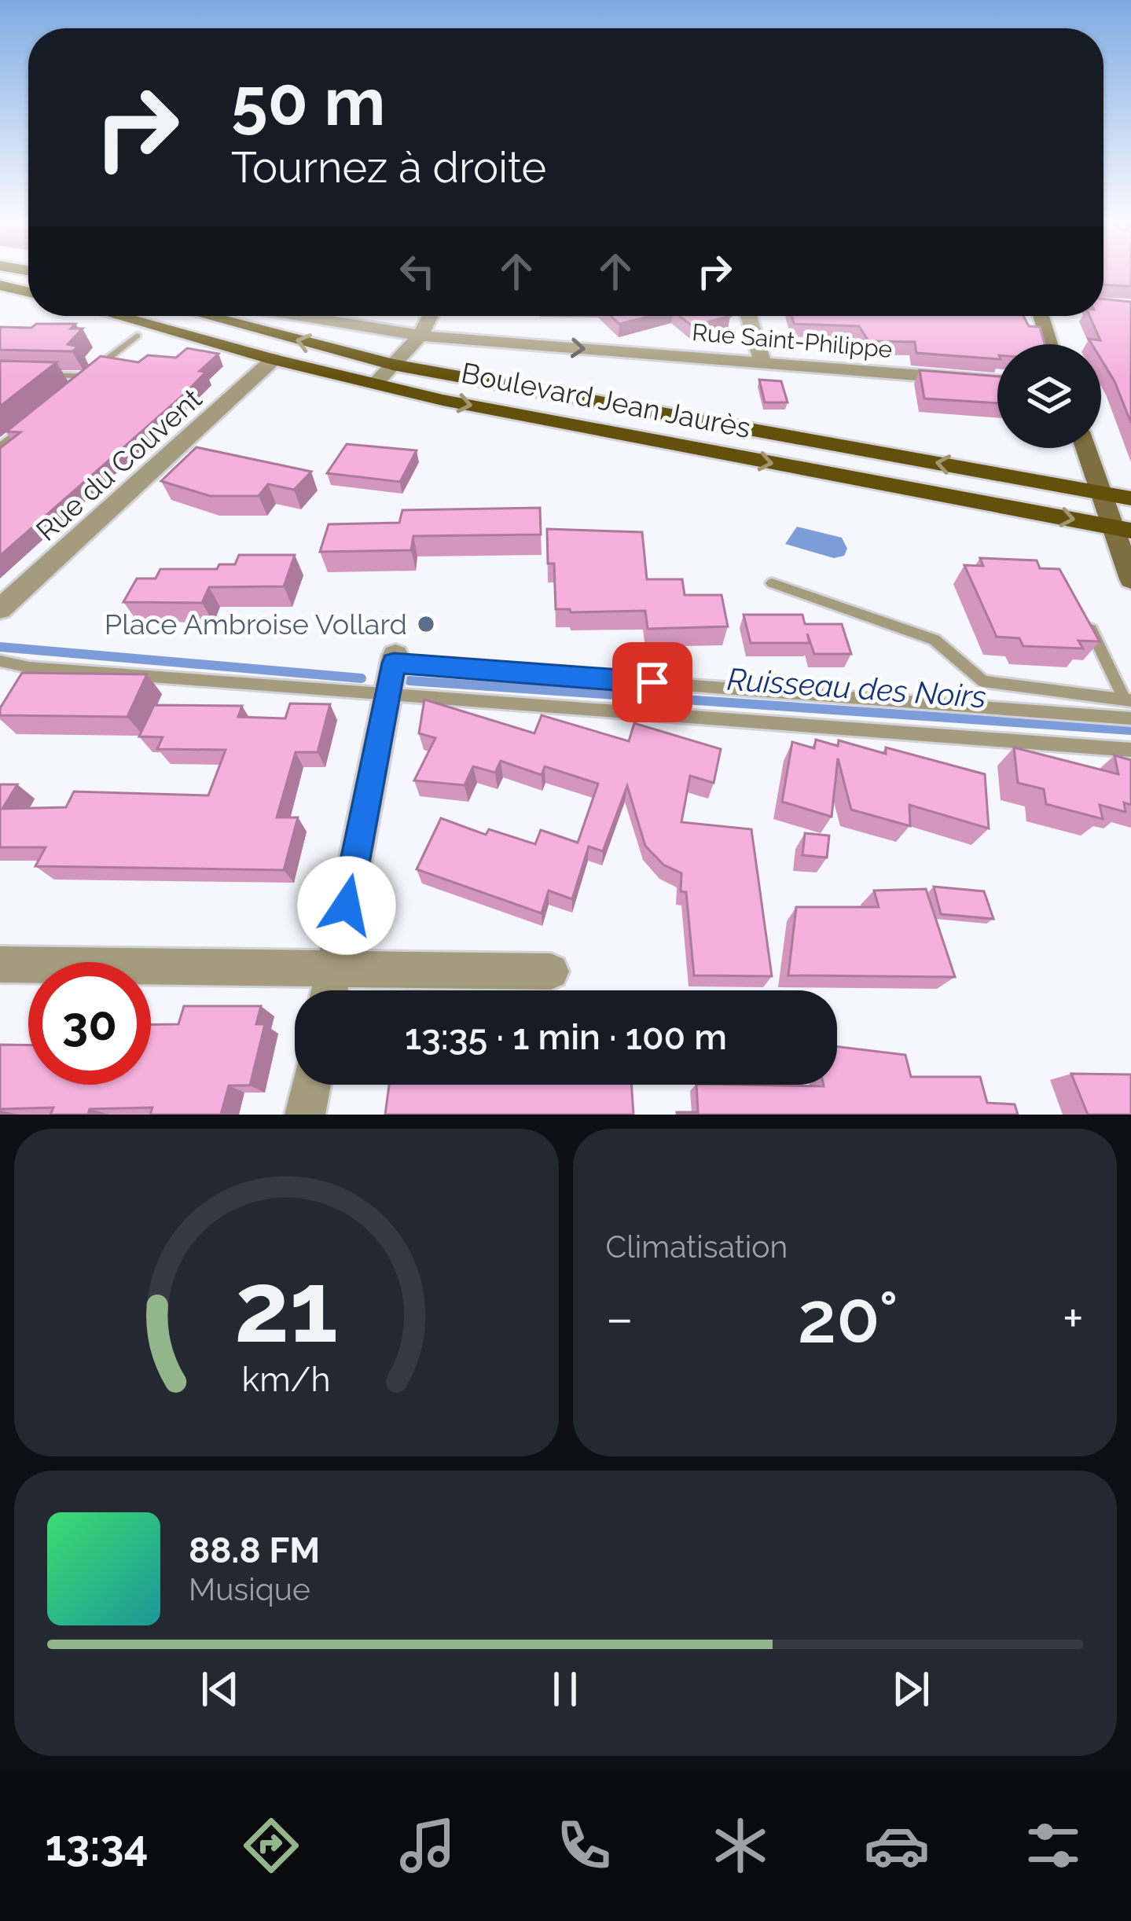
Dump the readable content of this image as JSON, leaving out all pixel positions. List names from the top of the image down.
{
  "streets": {
    "main road": ["Boulevard Jean Jaurès"],
    "street": ["Rue Saint-Philippe", "Rue du Couvent"]
  },
  "crossings": [
    ["Boulevard Jean Jaurès", "Rue du Couvent"]
  ],
  "one_way": ["Rue Saint-Philippe"],
  "water": ["Ruisseau des Noirs"],
  "places": ["Place Ambroise Vollard"],
  "page": {
    "turn": ["50 m", "Tournez à droite"],
    "limit": "30",
    "trip": "13:35 · 1 min · 100 m",
    "tile": "Climatisation",
    "heat": ["−", "20°", "+"],
    "song": ["88.8 FM", "Musique"],
    "tabs": "13:34",
    "gauge": ["21", "km/h"]
  }
}
